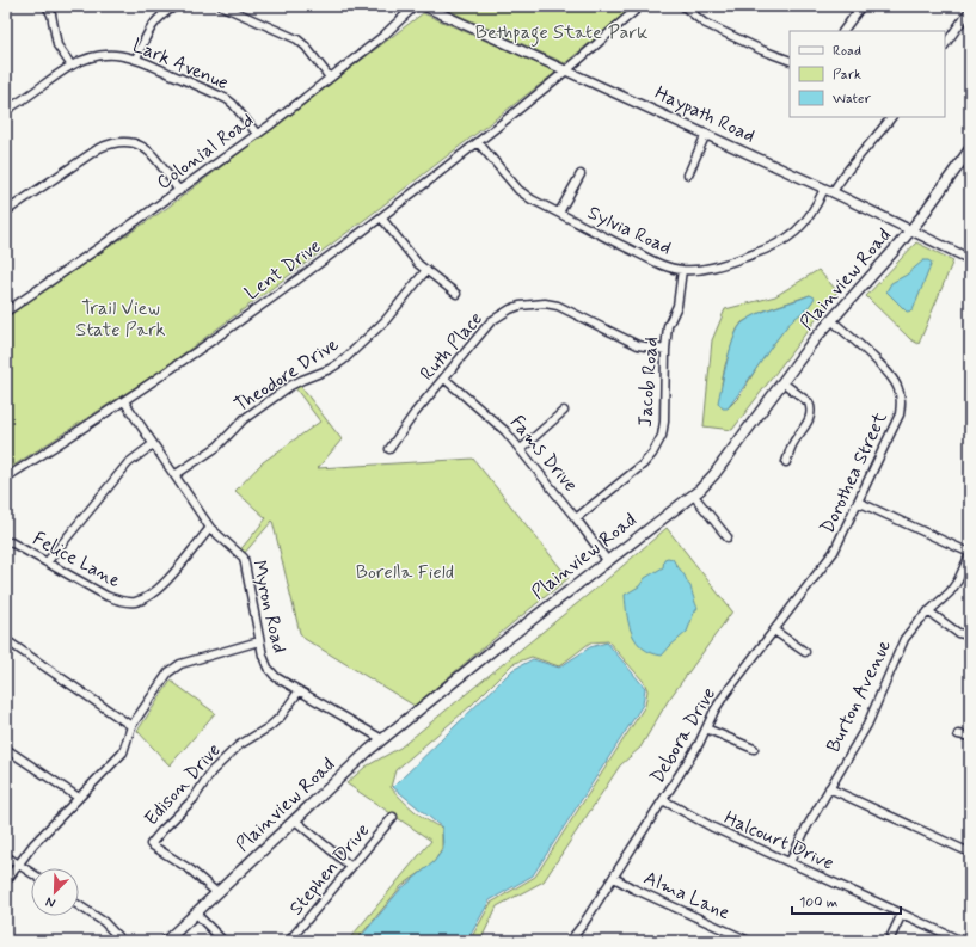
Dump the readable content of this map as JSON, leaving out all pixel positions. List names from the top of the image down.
{
  "streets": {
    "main road": ["Plainview Road"],
    "street": [
      "Lark Avenue",
      "Haypath Road",
      "Colonial Road",
      "Sylvia Road",
      "Lent Drive",
      "Ruth Place",
      "Theodore Drive",
      "Jacob Road",
      "Fams Drive",
      "Dorothea Street",
      "Felice Lane",
      "Myron Road",
      "Burton Avenue",
      "Debora Drive",
      "Edison Drive",
      "Halcourt Drive",
      "Stephen Drive",
      "Alma Lane"
    ]
  },
  "crossings": [
    ["Lark Avenue", "Colonial Road"],
    ["Haypath Road", "Sylvia Road"],
    ["Haypath Road", "Lent Drive"],
    ["Haypath Road", "Plainview Road"],
    ["Sylvia Road", "Lent Drive"],
    ["Sylvia Road", "Jacob Road"],
    ["Lent Drive", "Myron Road"],
    ["Plainview Road", "Fams Drive"],
    ["Plainview Road", "Dorothea Street"],
    ["Plainview Road", "Myron Road"],
    ["Plainview Road", "Edison Drive"],
    ["Ruth Place", "Jacob Road"],
    ["Ruth Place", "Fams Drive"],
    ["Theodore Drive", "Myron Road"],
    ["Jacob Road", "Fams Drive"],
    ["Dorothea Street", "Debora Drive"],
    ["Felice Lane", "Myron Road"],
    ["Myron Road", "Edison Drive"],
    ["Burton Avenue", "Halcourt Drive"],
    ["Debora Drive", "Halcourt Drive"],
    ["Debora Drive", "Alma Lane"]
  ],
  "parks": ["Bethpage State Park", "Trail View State Park", "Borella Field"],
  "legend": ["Road", "Park", "Water"],
  "scale_bar": "100 m",
  "north": "bottom left"
}
